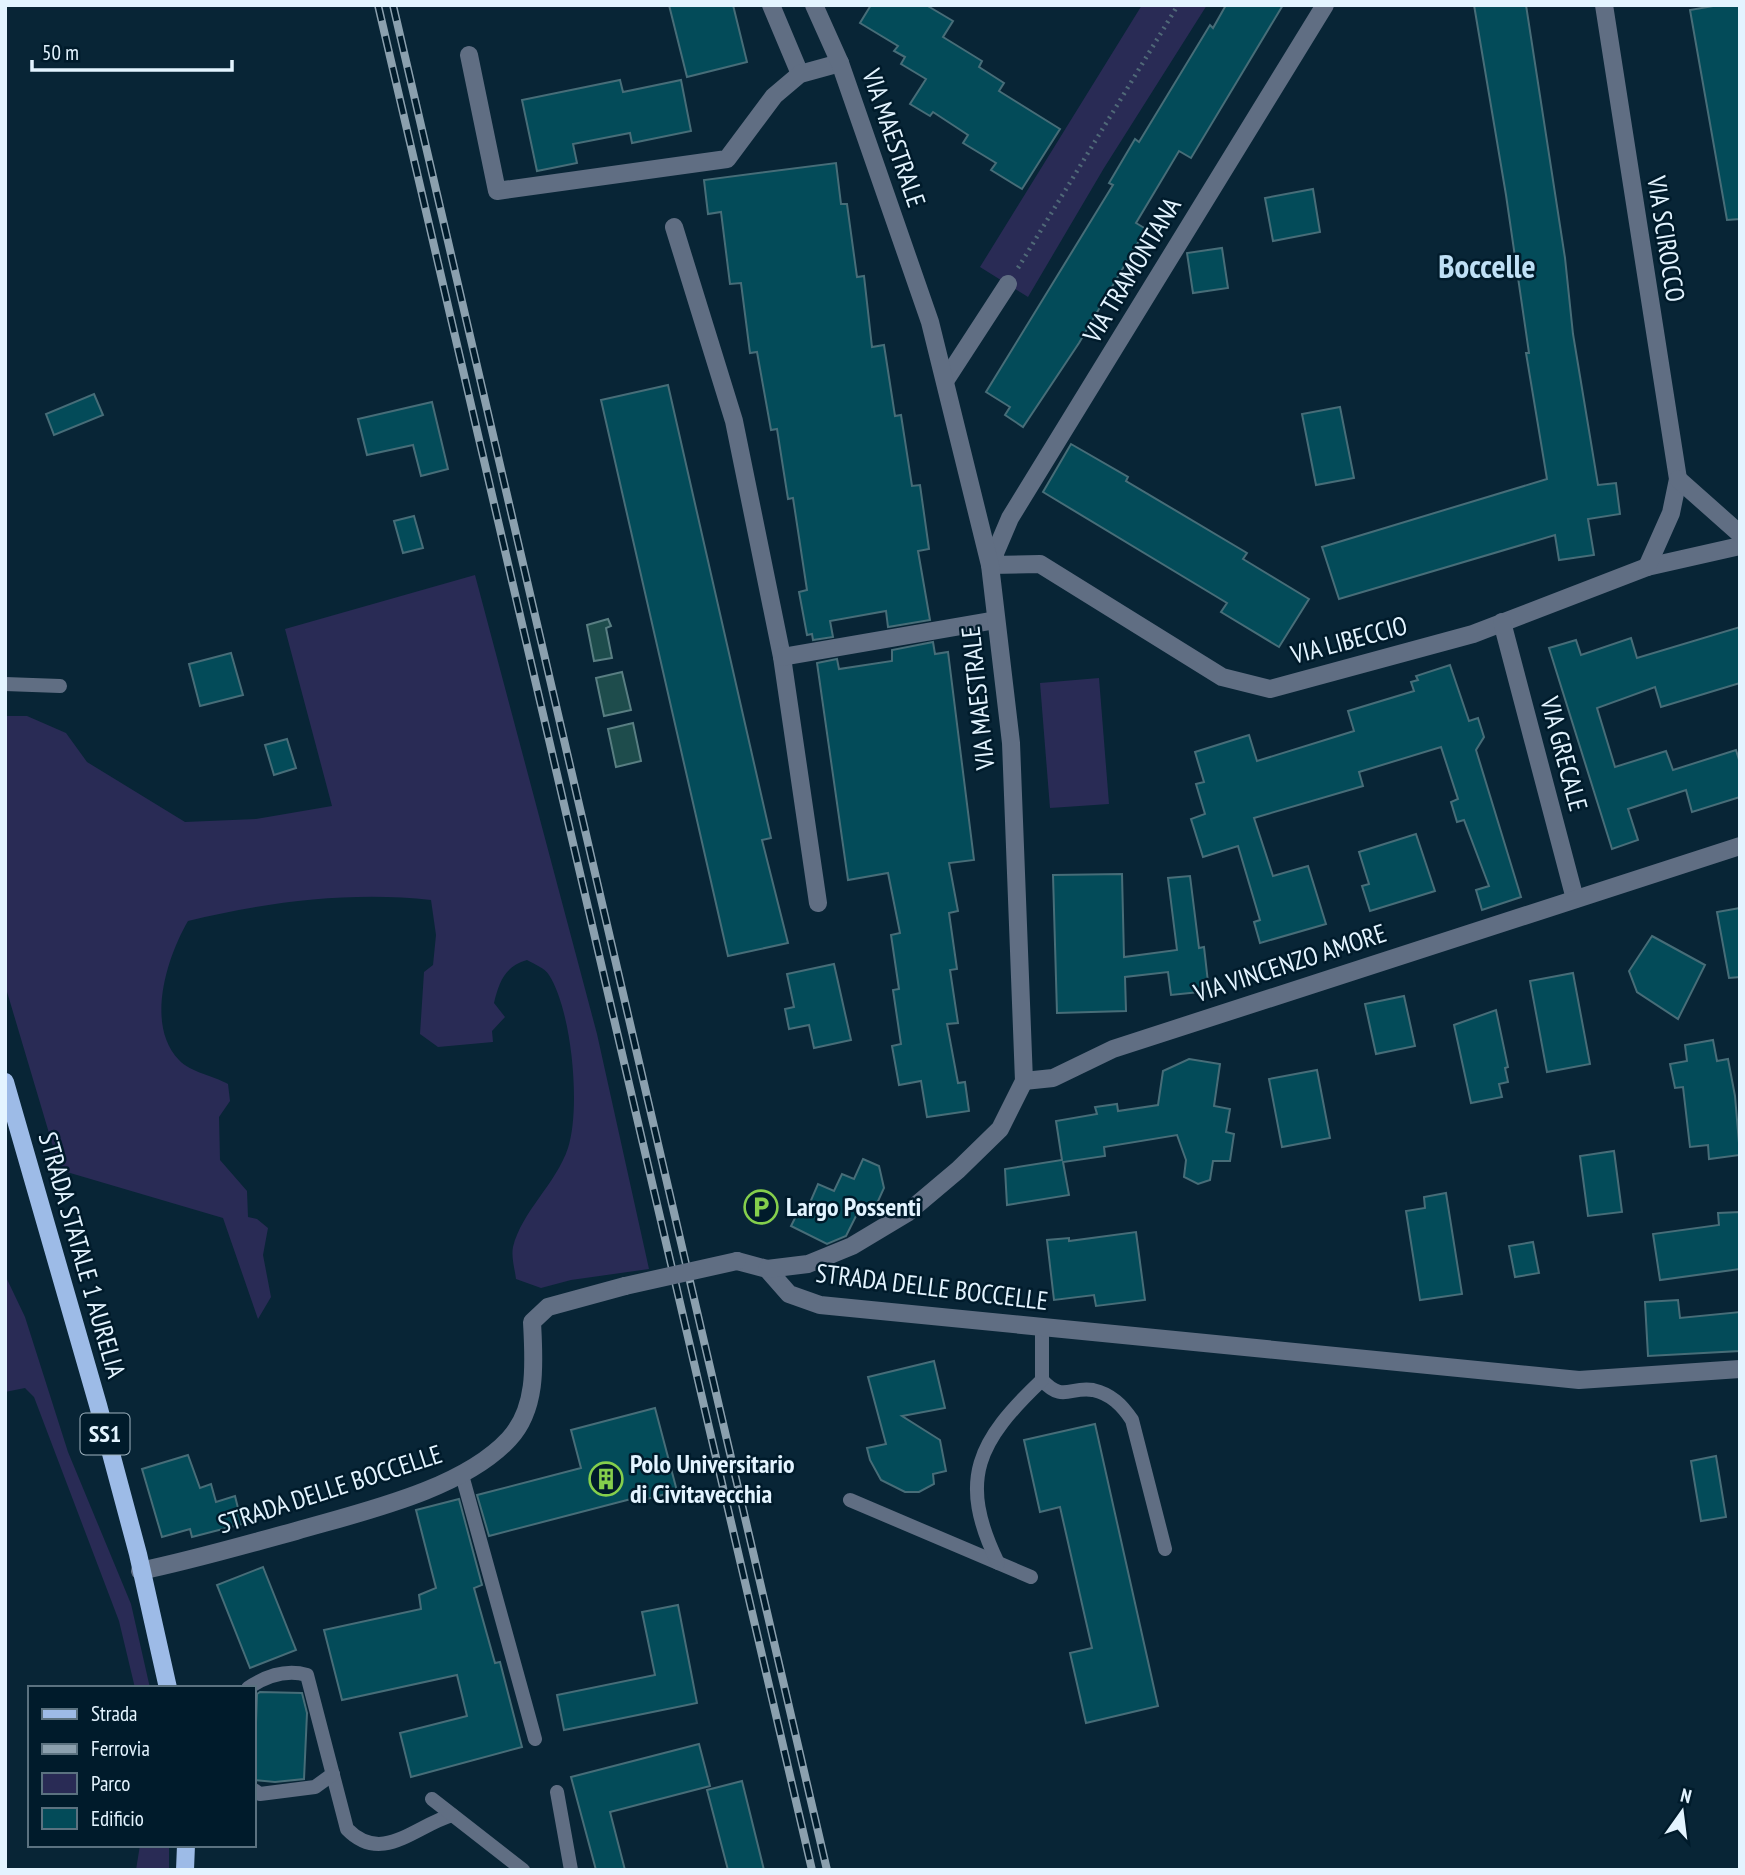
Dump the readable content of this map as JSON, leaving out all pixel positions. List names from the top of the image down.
{
  "streets": {
    "main road": ["STRADA STATALE 1 AURELIA", "SS1"],
    "street": [
      "VIA MAESTRALE",
      "VIA SCIROCCO",
      "VIA TRAMONTANA",
      "VIA LIBECCIO",
      "VIA GRECALE",
      "VIA VINCENZO AMORE",
      "STRADA DELLE BOCCELLE"
    ]
  },
  "crossings": [
    ["VIA MAESTRALE", "VIA TRAMONTANA"],
    ["VIA MAESTRALE", "VIA LIBECCIO"],
    ["VIA MAESTRALE", "VIA VINCENZO AMORE"],
    ["VIA MAESTRALE", "STRADA DELLE BOCCELLE"],
    ["VIA SCIROCCO", "VIA LIBECCIO"],
    ["VIA TRAMONTANA", "VIA LIBECCIO"],
    ["VIA LIBECCIO", "VIA GRECALE"],
    ["VIA GRECALE", "VIA VINCENZO AMORE"],
    ["STRADA STATALE 1 AURELIA", "STRADA DELLE BOCCELLE"]
  ],
  "districts": ["Boccelle"],
  "places": {
    "parking": ["Largo Possenti"],
    "building": ["Polo Universitario di Civitavecchia"]
  },
  "legend": [
    "Strada",
    "Ferrovia",
    "Parco",
    "Edificio"
  ],
  "scale_bar": "50 m",
  "north": "top"
}
